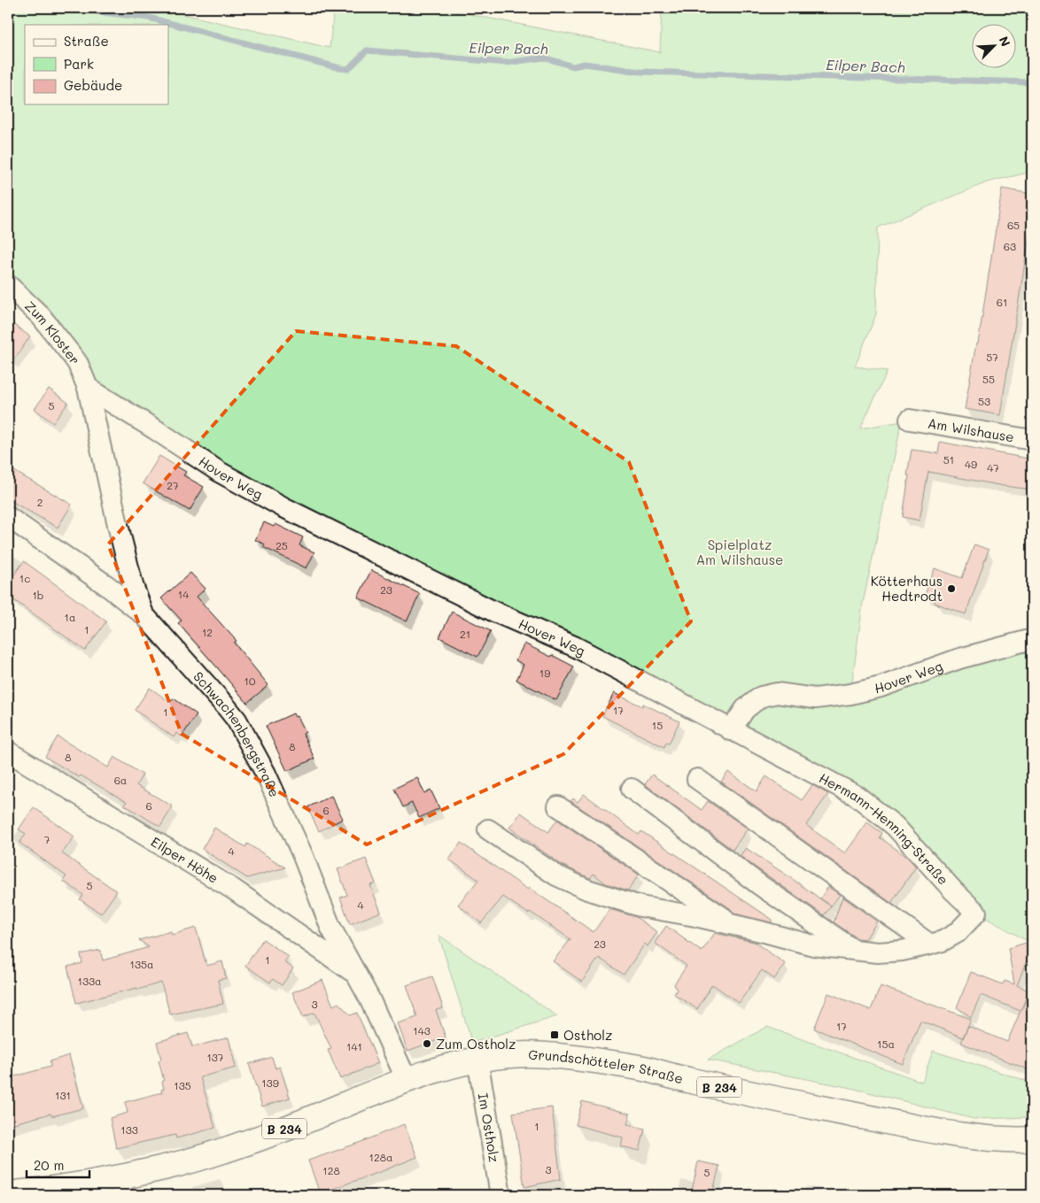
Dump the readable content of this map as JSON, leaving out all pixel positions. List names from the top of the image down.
{
  "streets": {
    "main road": ["Grundschötteler Straße", "B 234"],
    "street": [
      "Zum Kloster",
      "Am Wilshause",
      "Hover Weg",
      "Schwachenbergstraße",
      "Hermann-Henning-Straße",
      "Eilper Höhe",
      "Im Ostholz"
    ]
  },
  "crossings": [
    ["Zum Kloster", "Hover Weg"],
    ["Zum Kloster", "Schwachenbergstraße"],
    ["Hover Weg", "Schwachenbergstraße"],
    ["Hover Weg", "Hermann-Henning-Straße"],
    ["Schwachenbergstraße", "Eilper Höhe"],
    ["Schwachenbergstraße", "Grundschötteler Straße"],
    ["Grundschötteler Straße", "Im Ostholz"]
  ],
  "water": ["Eilper Bach"],
  "parks": ["Spielplatz Am Wilshause"],
  "places": {
    "other": ["Kötterhaus Hedtrodt", "Zum Ostholz"],
    "transit": ["Ostholz"]
  },
  "house_numbers": [
    "65",
    "63",
    "61",
    "57",
    "55",
    "53",
    "5",
    "51",
    "49",
    "47",
    "27",
    "2",
    "25",
    "1c",
    "23",
    "14",
    "1b",
    "1a",
    "1",
    "12",
    "21",
    "19",
    "10",
    "17",
    "1",
    "15",
    "8",
    "8",
    "6a",
    "6",
    "6",
    "7",
    "4",
    "5",
    "4",
    "23",
    "1",
    "135a",
    "133a",
    "3",
    "17",
    "143",
    "15a",
    "141",
    "137",
    "139",
    "135",
    "131",
    "1",
    "133",
    "128a",
    "3",
    "128",
    "5"
  ],
  "legend": ["Straße", "Park", "Gebäude"],
  "scale_bar": "20 m",
  "north": "top right"
}
